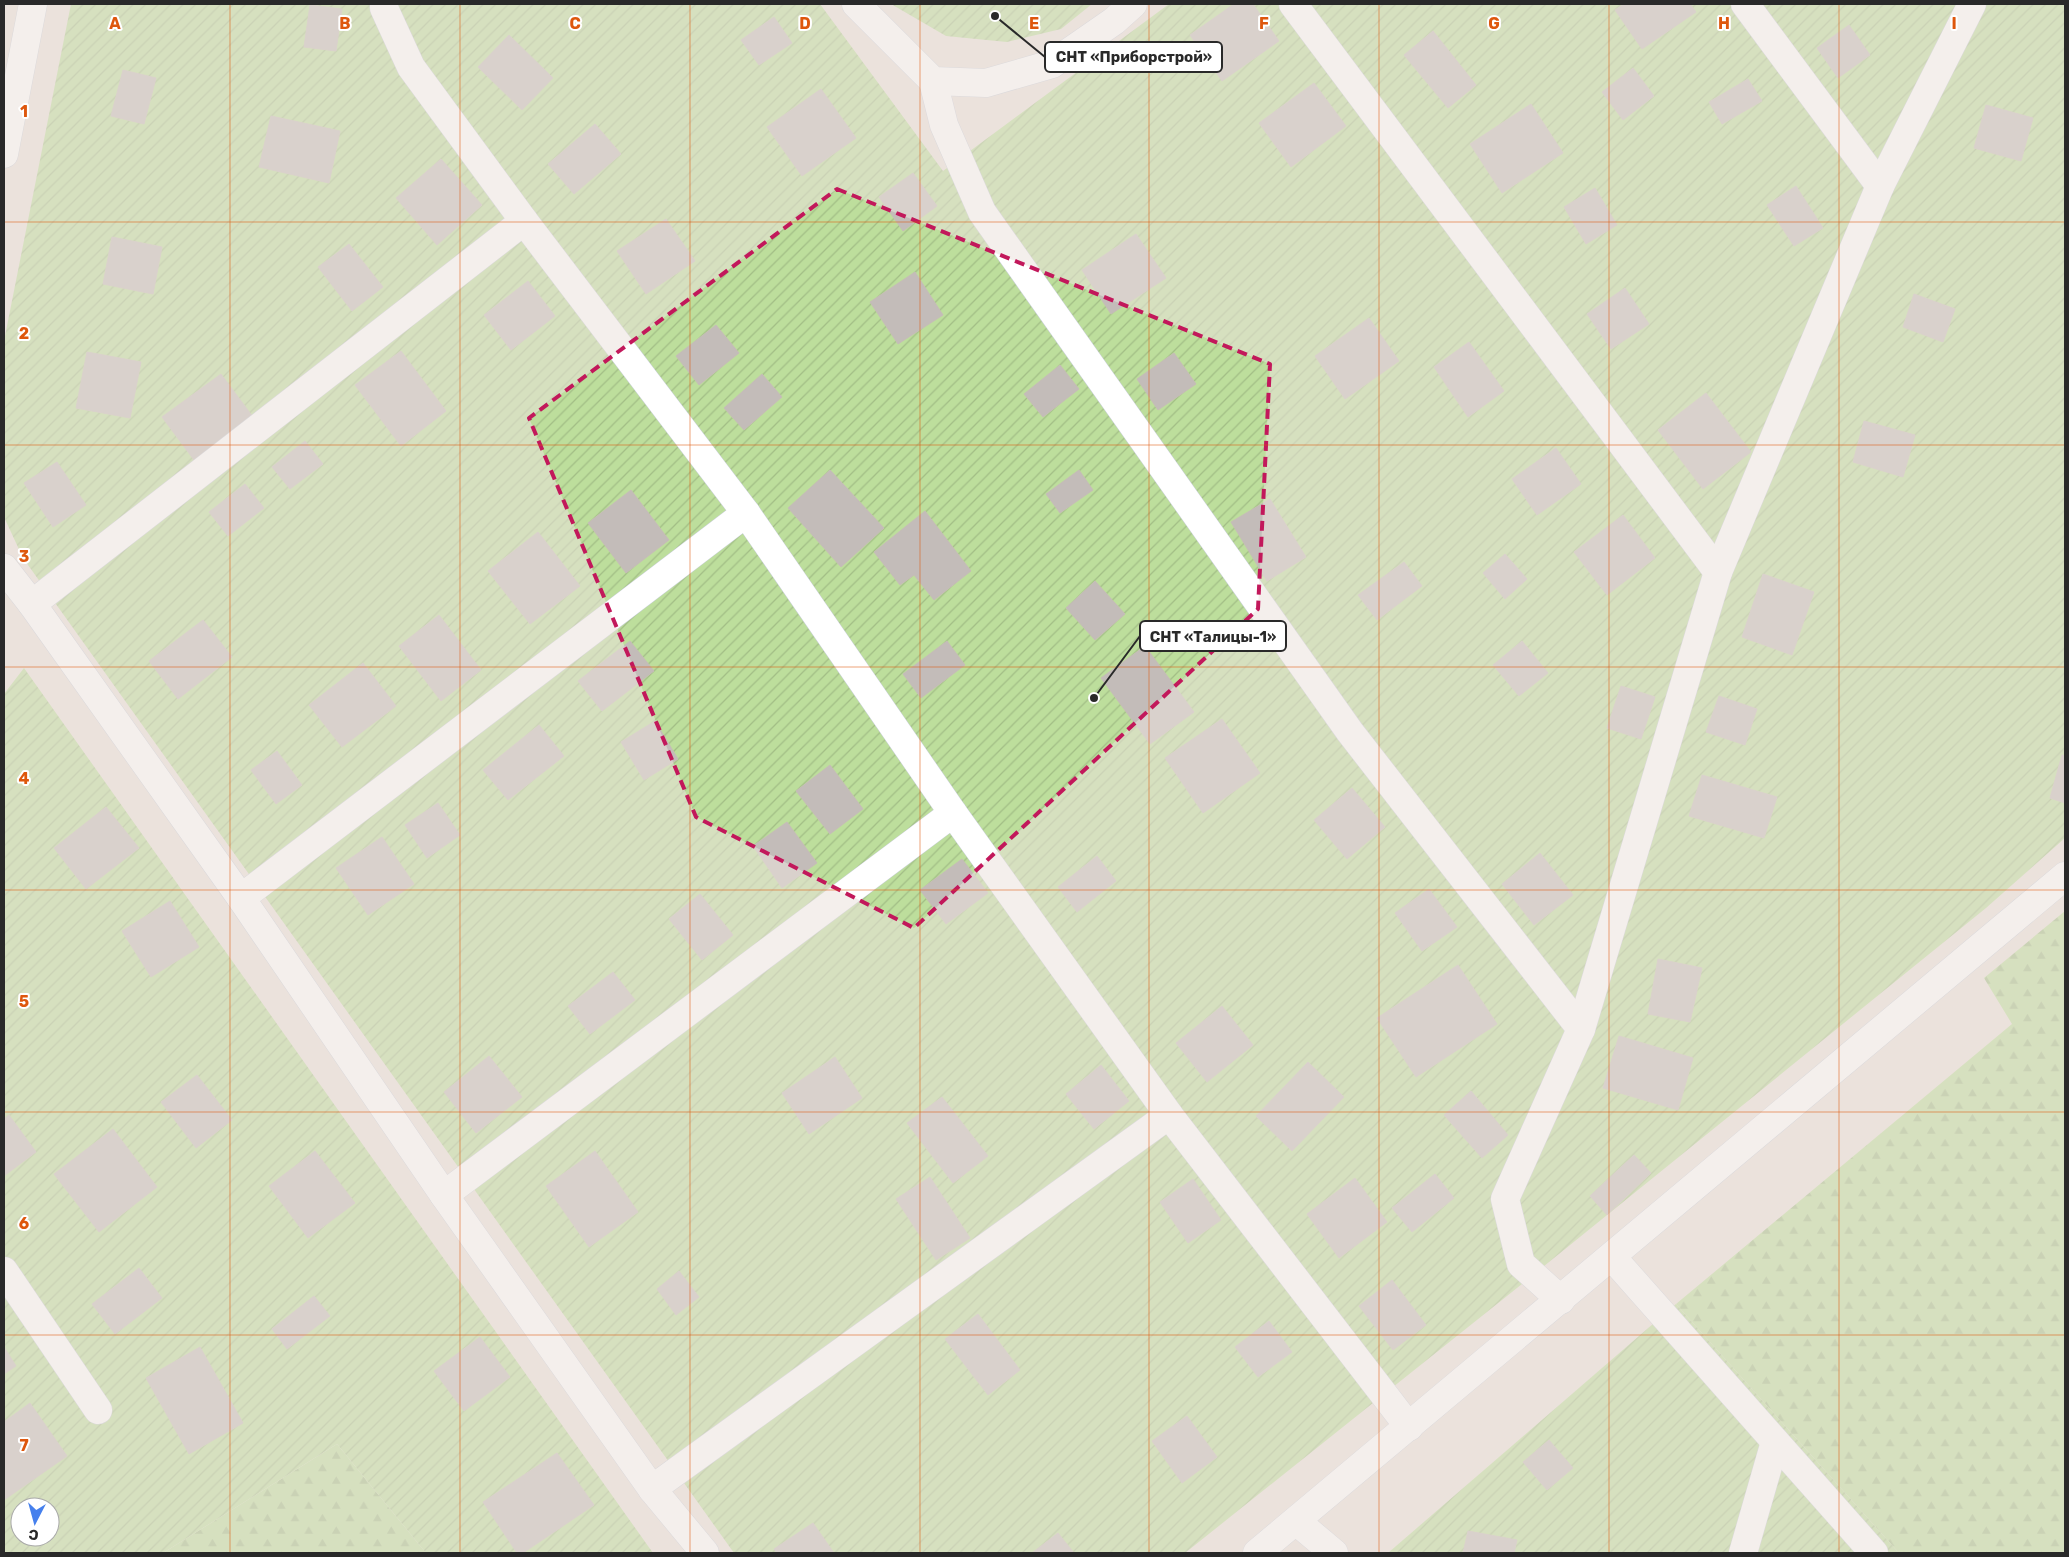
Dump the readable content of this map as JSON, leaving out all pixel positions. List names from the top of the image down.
{
  "places": ["СНТ «Приборстрой»", "СНТ «Талицы-1»"],
  "north": "bottom",
  "grid": {
    "columns": [
      "A",
      "B",
      "C",
      "D",
      "E",
      "F",
      "G",
      "H",
      "I"
    ],
    "rows": [
      "1",
      "2",
      "3",
      "4",
      "5",
      "6",
      "7"
    ]
  }
}
